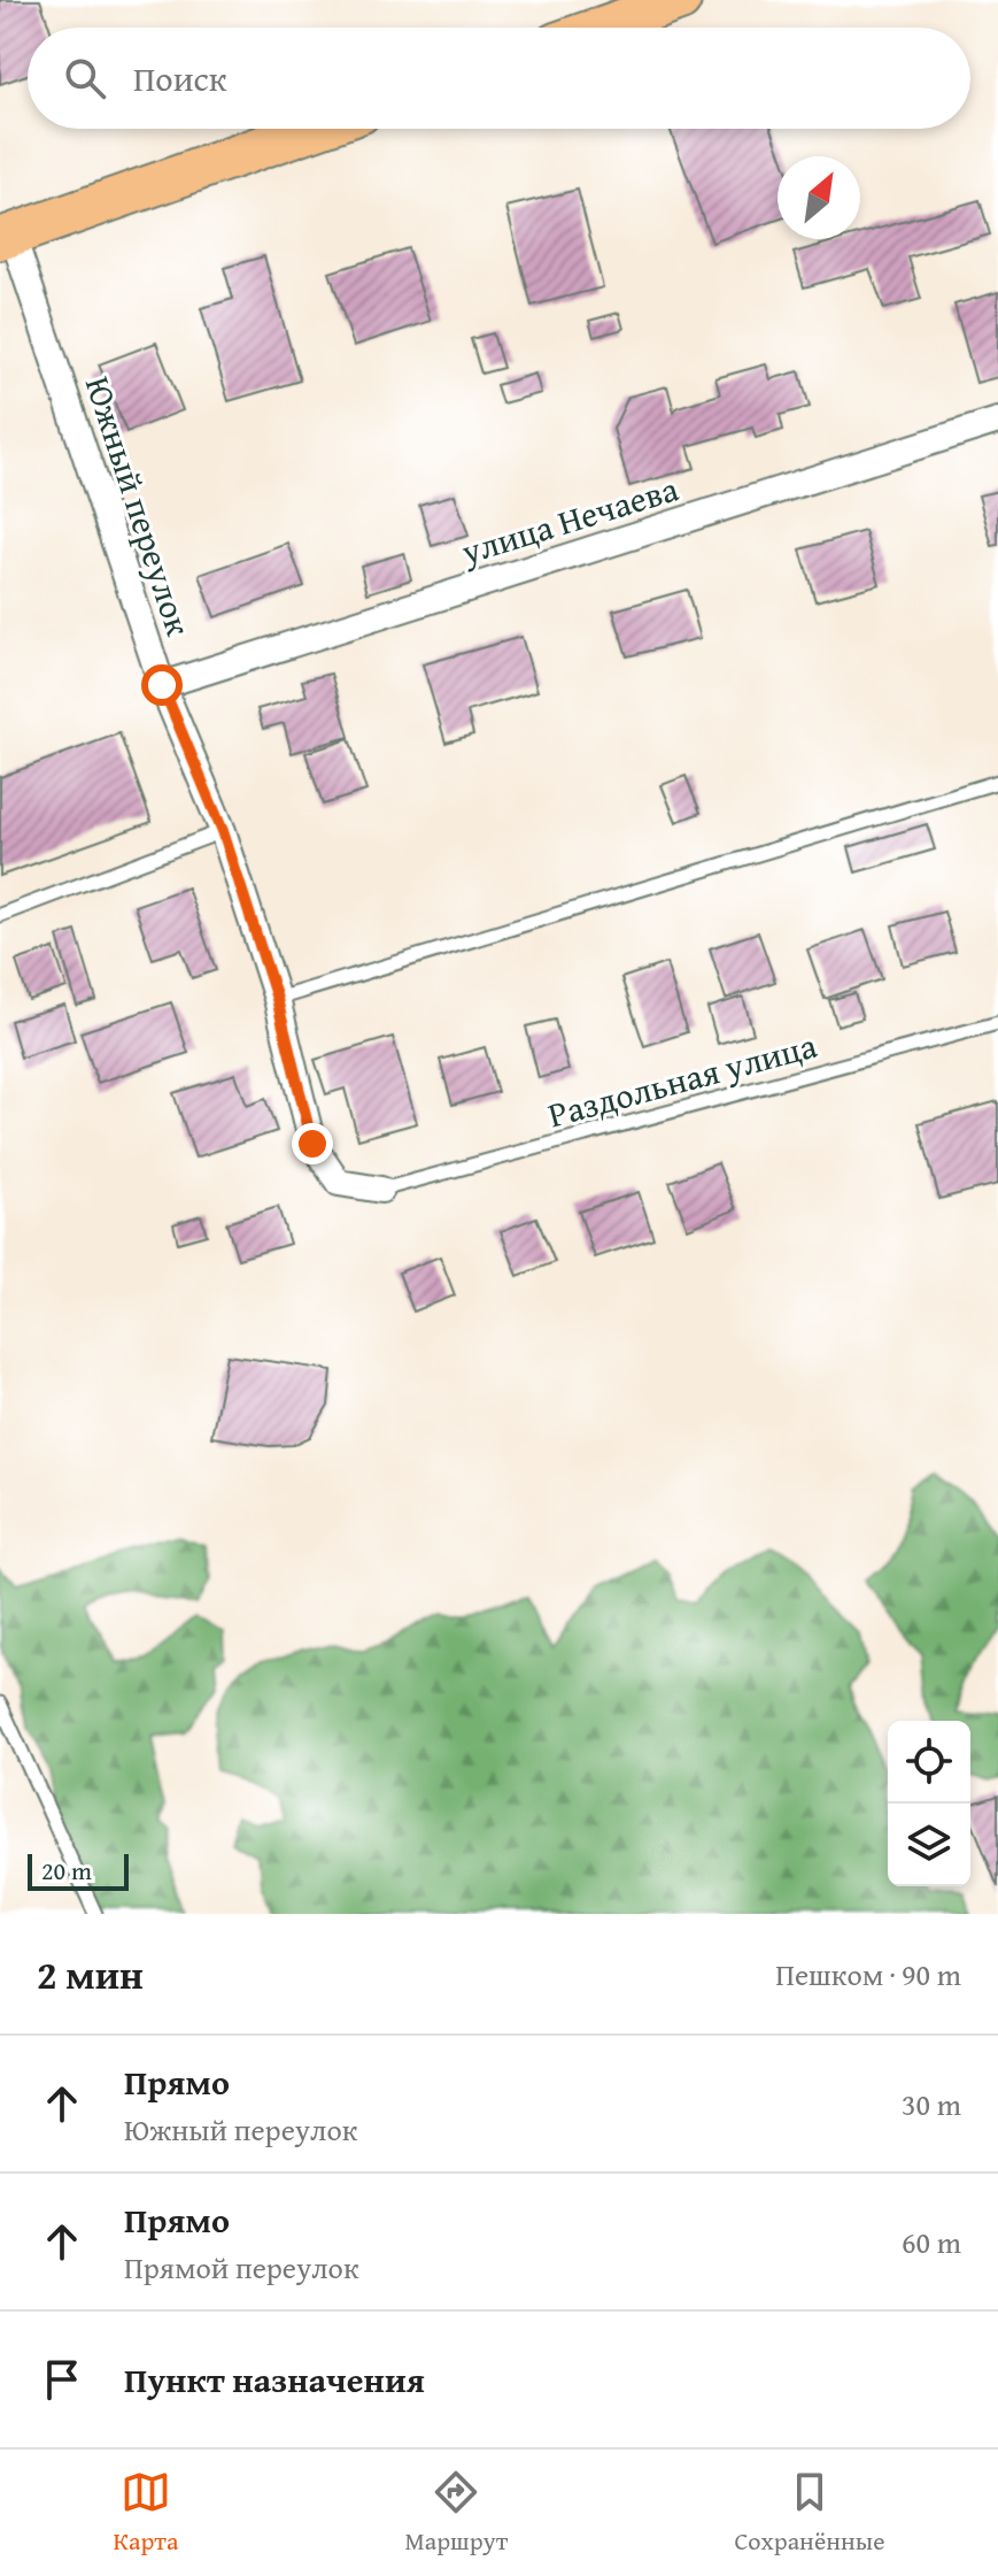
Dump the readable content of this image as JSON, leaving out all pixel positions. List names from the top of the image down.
{
  "streets": {
    "street": ["Южный переулок", "улица Нечаева"],
    "lane": ["Раздольная улица"]
  },
  "crossings": [
    ["Южный переулок", "улица Нечаева"],
    ["Южный переулок", "Раздольная улица"]
  ],
  "scale_bar": "20 m",
  "north": "top right",
  "page": {
    "search": "Поиск",
    "scale": "20 m",
    "heading": ["2 мин", "Пешком · 90 m"],
    "list": [
      ["Прямо", "Южный переулок", "30 m"],
      ["Прямо", "Прямой переулок", "60 m"],
      "Пункт назначения"
    ],
    "nav": ["Карта", "Маршрут", "Сохранённые"]
  }
}
